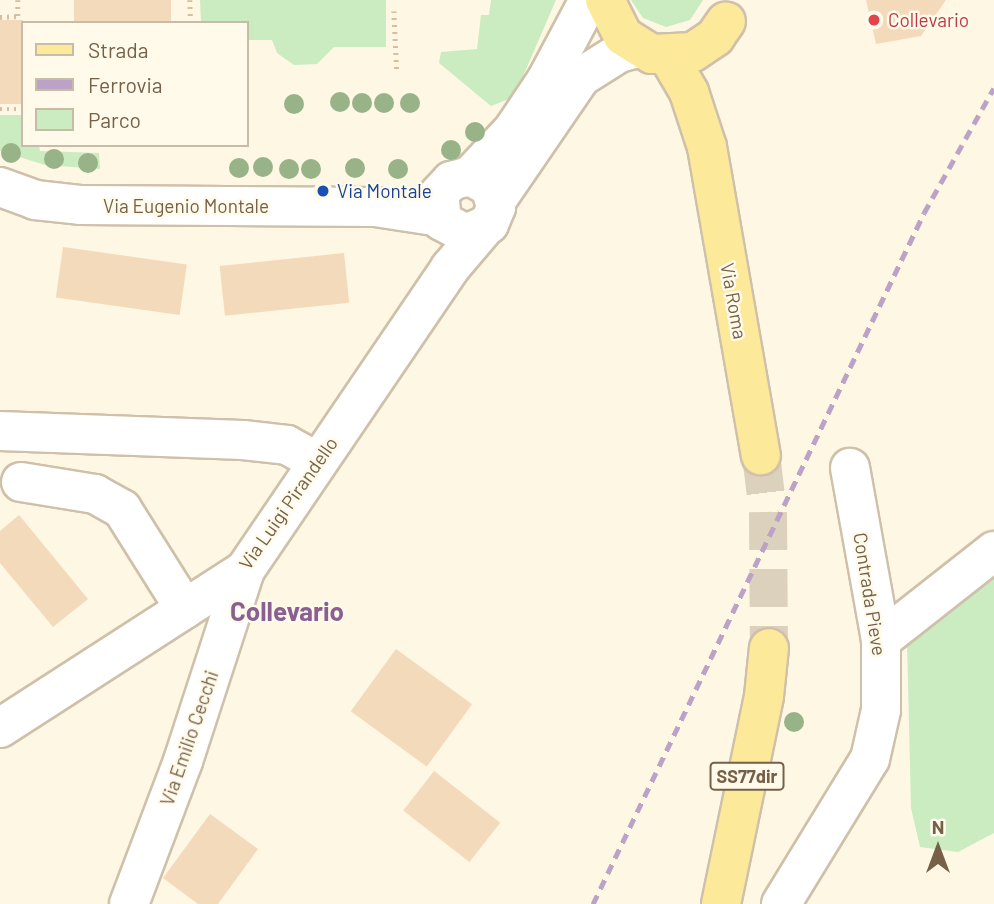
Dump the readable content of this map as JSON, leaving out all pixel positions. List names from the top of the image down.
{
  "streets": {
    "main road": ["Via Roma", "SS77dir"],
    "street": [
      "Via Eugenio Montale",
      "Via Luigi Pirandello",
      "Contrada Pieve",
      "Via Emilio Cecchi"
    ]
  },
  "crossings": [
    ["Via Eugenio Montale", "Via Luigi Pirandello"],
    ["Via Luigi Pirandello", "Via Emilio Cecchi"]
  ],
  "districts": ["Collevario"],
  "places": ["Collevario", "Via Montale"],
  "legend": ["Strada", "Ferrovia", "Parco"],
  "north": "top"
}
